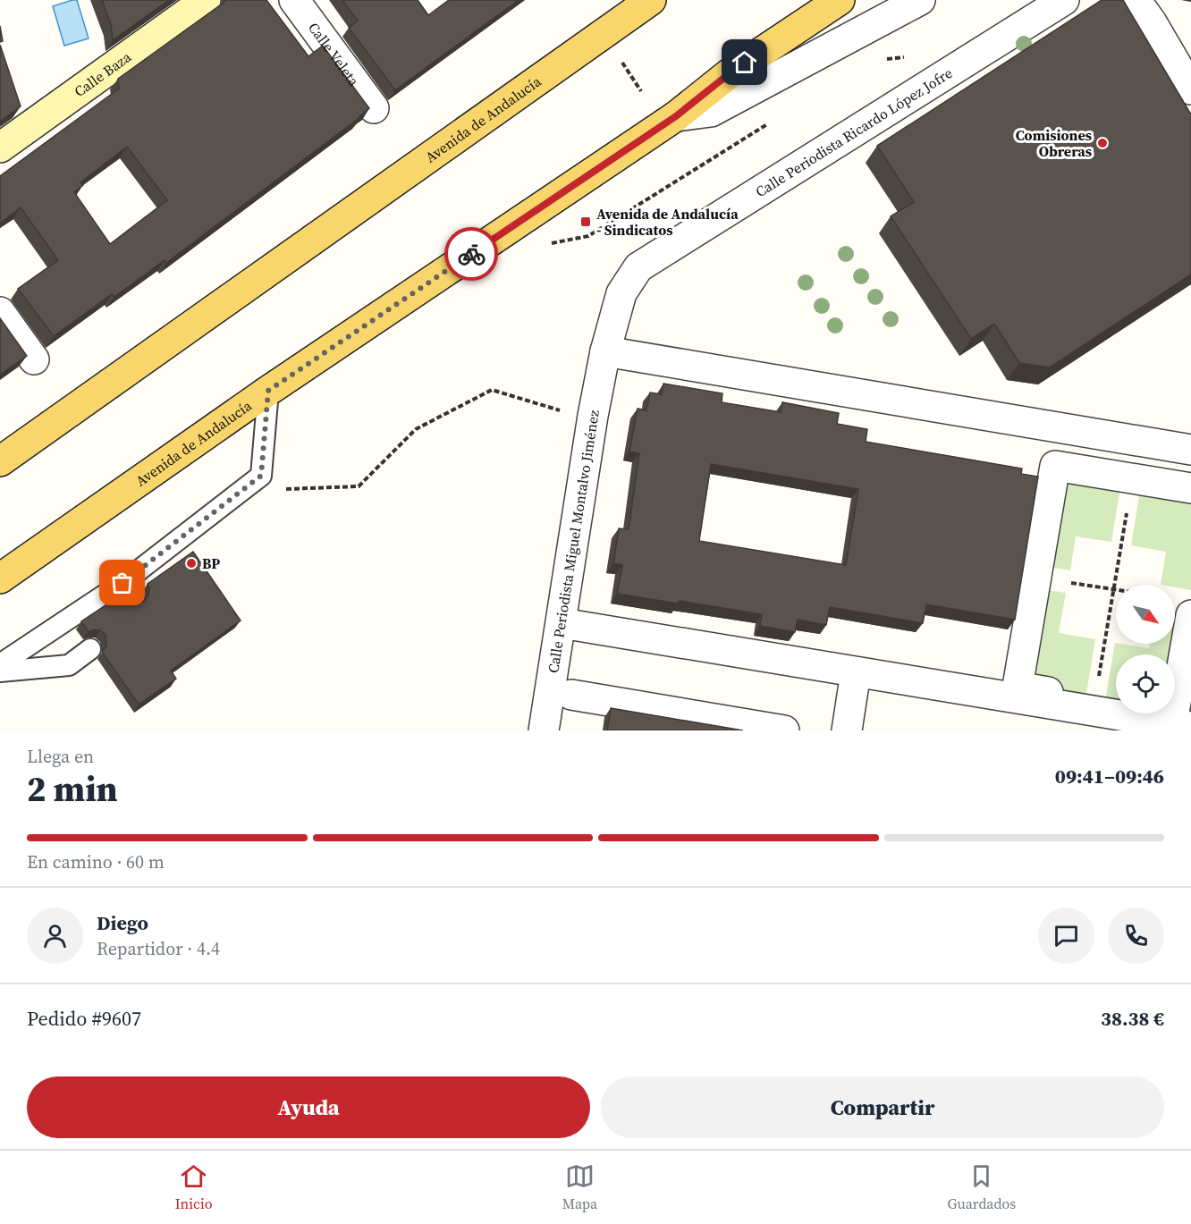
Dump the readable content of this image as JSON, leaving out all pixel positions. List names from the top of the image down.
{
  "streets": {
    "main road": ["Avenida de Andalucía"],
    "street": [
      "Calle Veleta",
      "Calle Baza",
      "Calle Periodista Ricardo López Jofre",
      "Calle Periodista Miguel Montalvo Jiménez"
    ]
  },
  "crossings": [
    ["Calle Periodista Ricardo López Jofre", "Calle Periodista Miguel Montalvo Jiménez"]
  ],
  "places": {
    "other": ["Comisiones Obreras", "BP"],
    "transit": ["Avenida de Andalucía - Sindicatos"]
  },
  "north": "bottom right",
  "page": {
    "heading": ["2 min", "Llega en", "09:41–09:46"],
    "panel": [
      "Diego",
      "Repartidor · 4.4",
      "Pedido #9607",
      "38.38 €"
    ],
    "bar": "En camino · 60 m",
    "buttons": ["Ayuda", "Compartir"],
    "tabs": ["Inicio", "Mapa", "Guardados"]
  }
}
